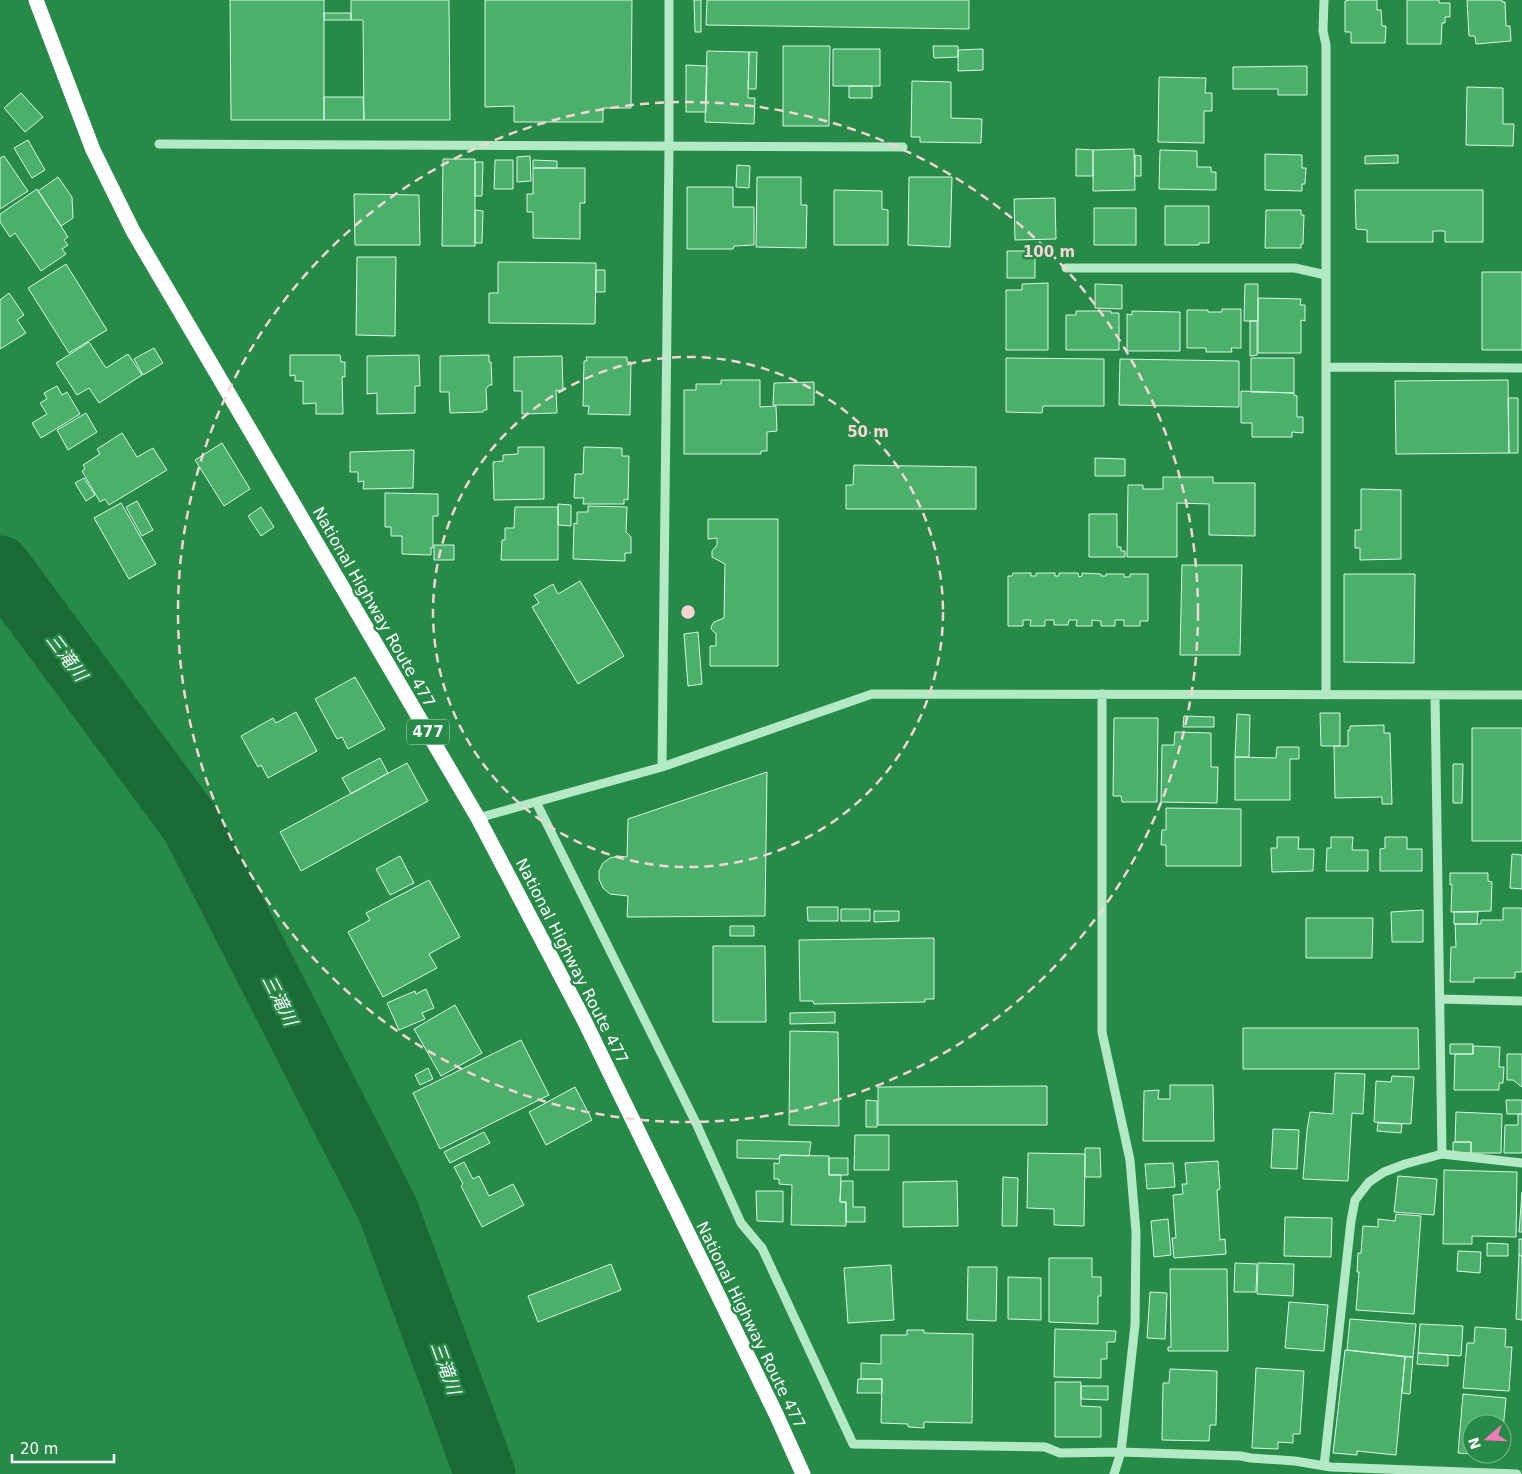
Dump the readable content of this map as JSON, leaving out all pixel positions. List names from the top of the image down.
{
  "streets": {
    "highway": ["National Highway Route 477", "477"]
  },
  "water": ["三滝川"],
  "scale_bar": "20 m",
  "north": "left",
  "rings": ["100 m", "50 m"]
}
